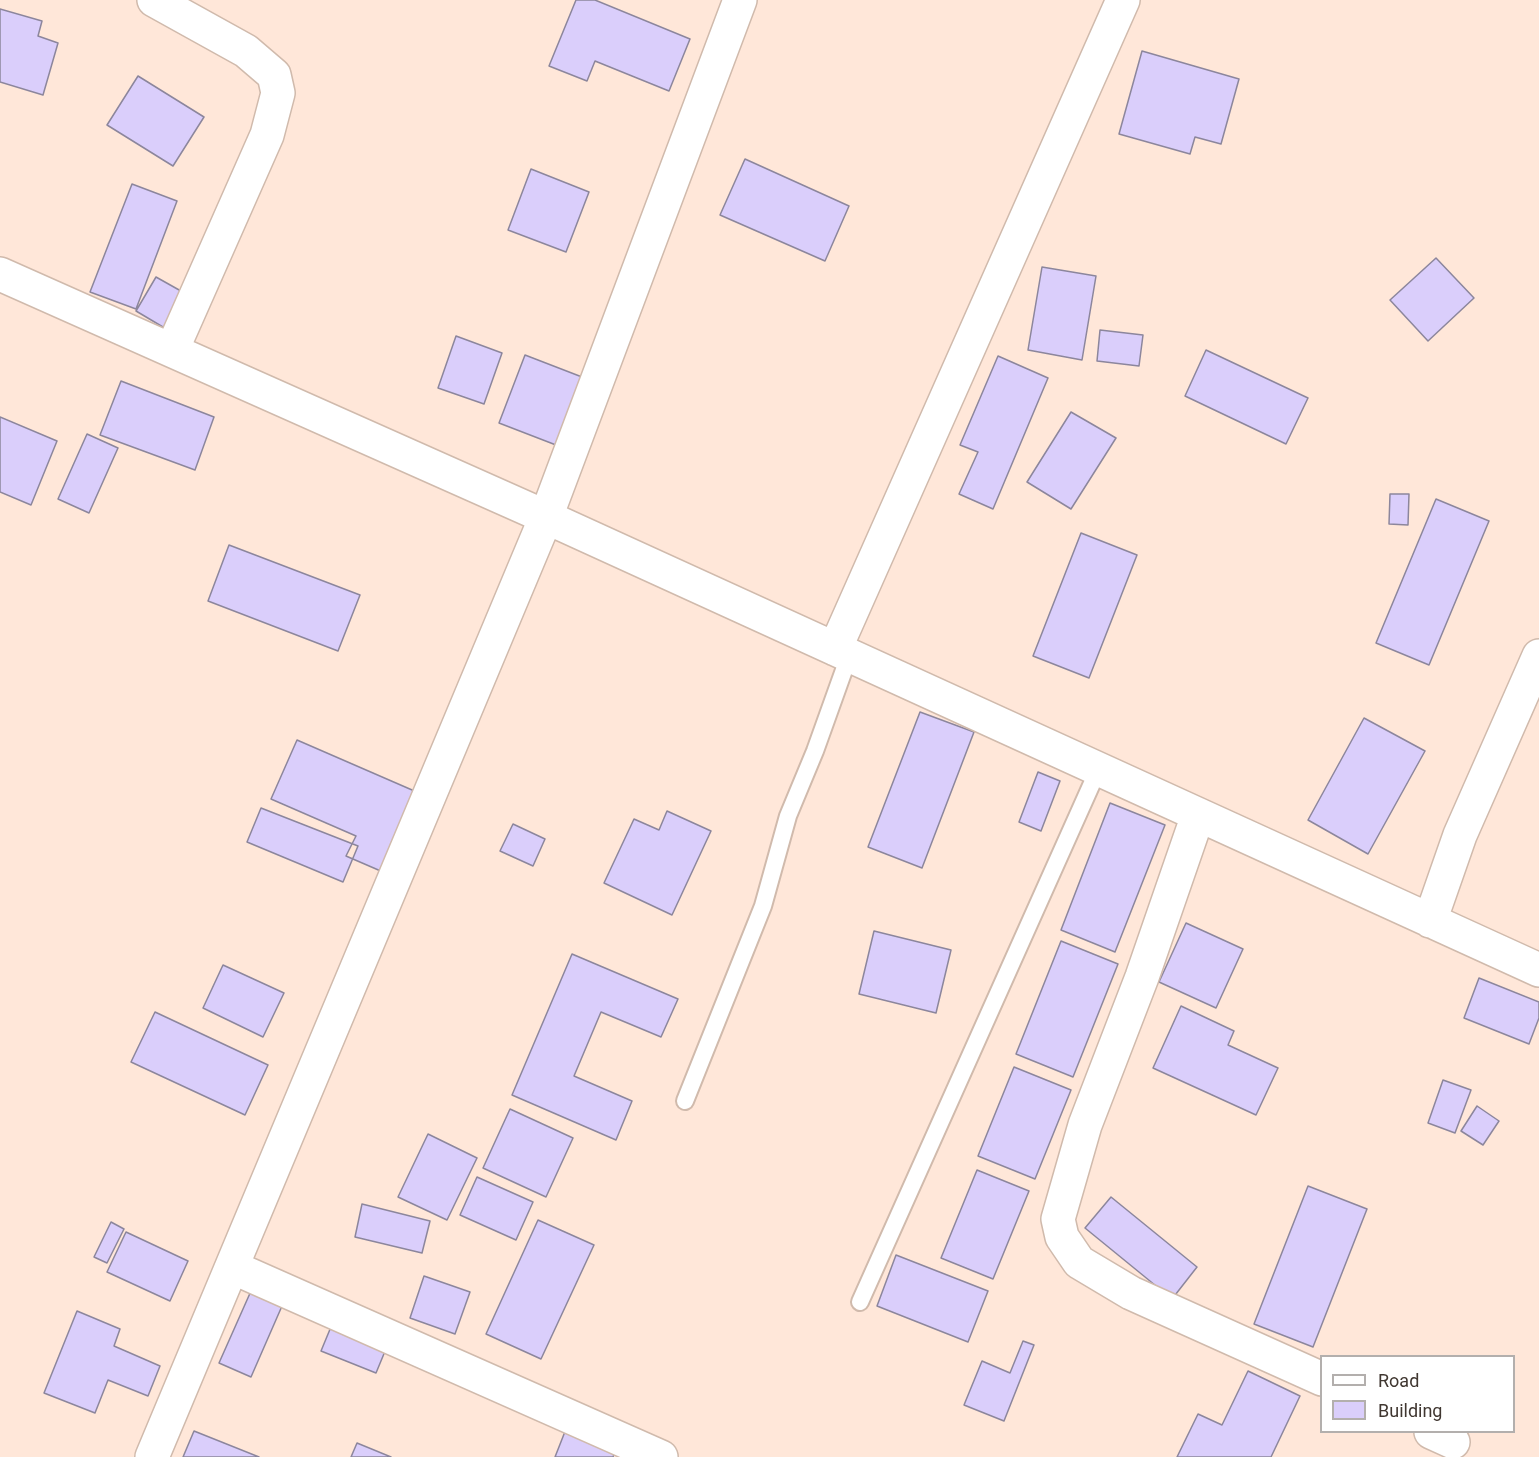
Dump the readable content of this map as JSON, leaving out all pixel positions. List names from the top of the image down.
{
  "legend": ["Road", "Building"]
}
